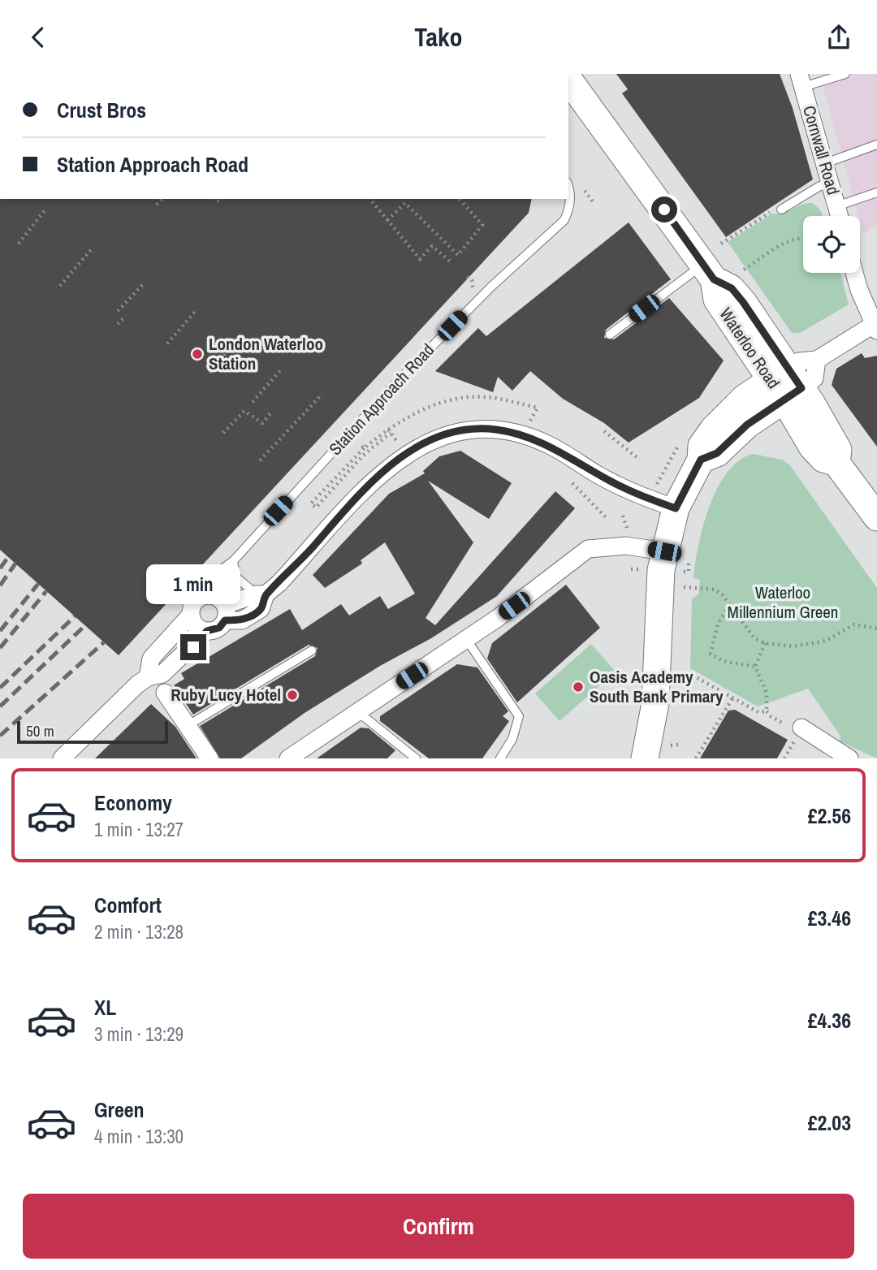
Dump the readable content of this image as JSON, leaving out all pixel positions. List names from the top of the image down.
{
  "streets": {
    "main road": ["Waterloo Road"],
    "street": ["Cornwall Road", "Station Approach Road"]
  },
  "parks": ["Waterloo Millennium Green"],
  "places": ["London Waterloo Station", "Oasis Academy South Bank Primary", "Ruby Lucy Hotel"],
  "scale_bar": "50 m",
  "page": {
    "header": "Tako",
    "banner": ["Crust Bros", "Station Approach Road"],
    "bubble": "1 min",
    "scale": "50 m",
    "list": [
      {
        "name": "Economy",
        "note": "1 min · 13:27",
        "value": "£2.56"
      },
      {
        "name": "Comfort",
        "note": "2 min · 13:28",
        "value": "£3.46"
      },
      {
        "name": "XL",
        "note": "3 min · 13:29",
        "value": "£4.36"
      },
      {
        "name": "Green",
        "note": "4 min · 13:30",
        "value": "£2.03"
      }
    ],
    "buttons": "Confirm"
  }
}
